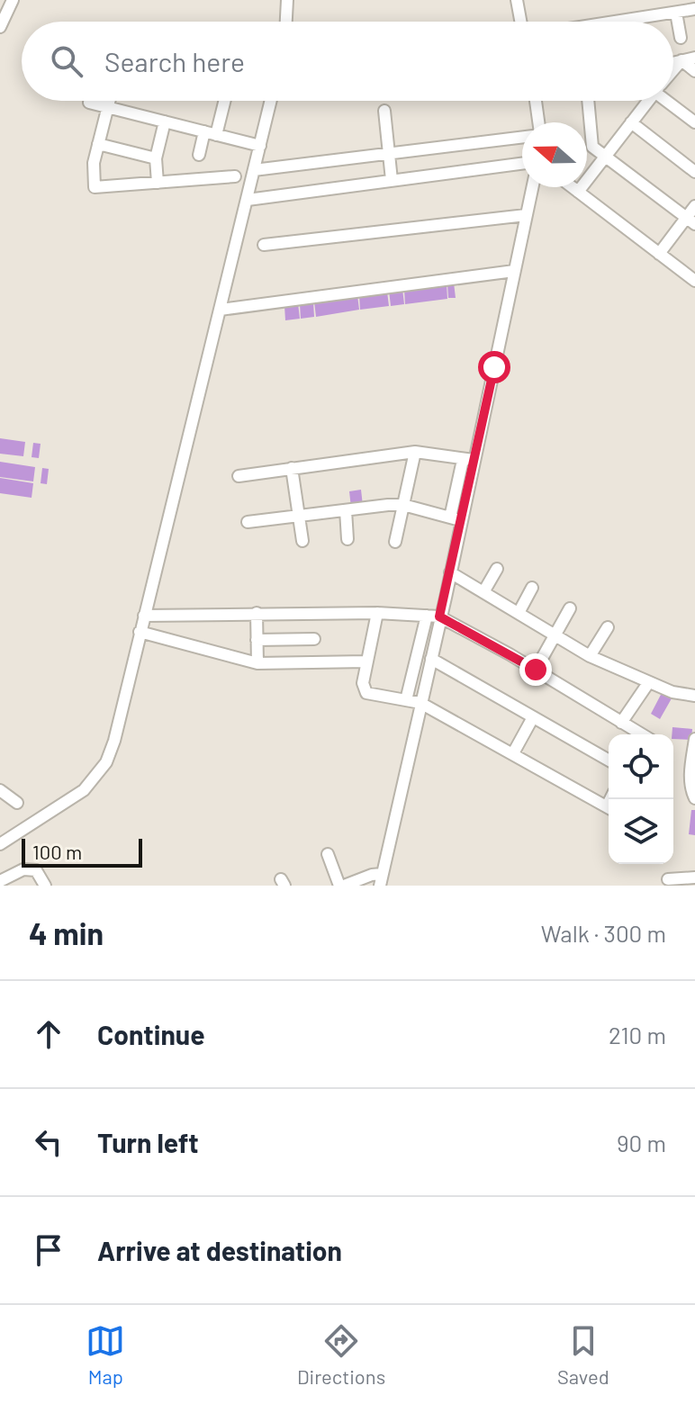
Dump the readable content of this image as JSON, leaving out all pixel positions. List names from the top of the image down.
{
  "scale_bar": "100 m",
  "north": "left",
  "page": {
    "search": "Search here",
    "scale": "100 m",
    "heading": ["4 min", "Walk · 300 m"],
    "list": [
      ["Continue", "210 m"],
      ["Turn left", "90 m"],
      "Arrive at destination"
    ],
    "nav": ["Map", "Directions", "Saved"]
  }
}
